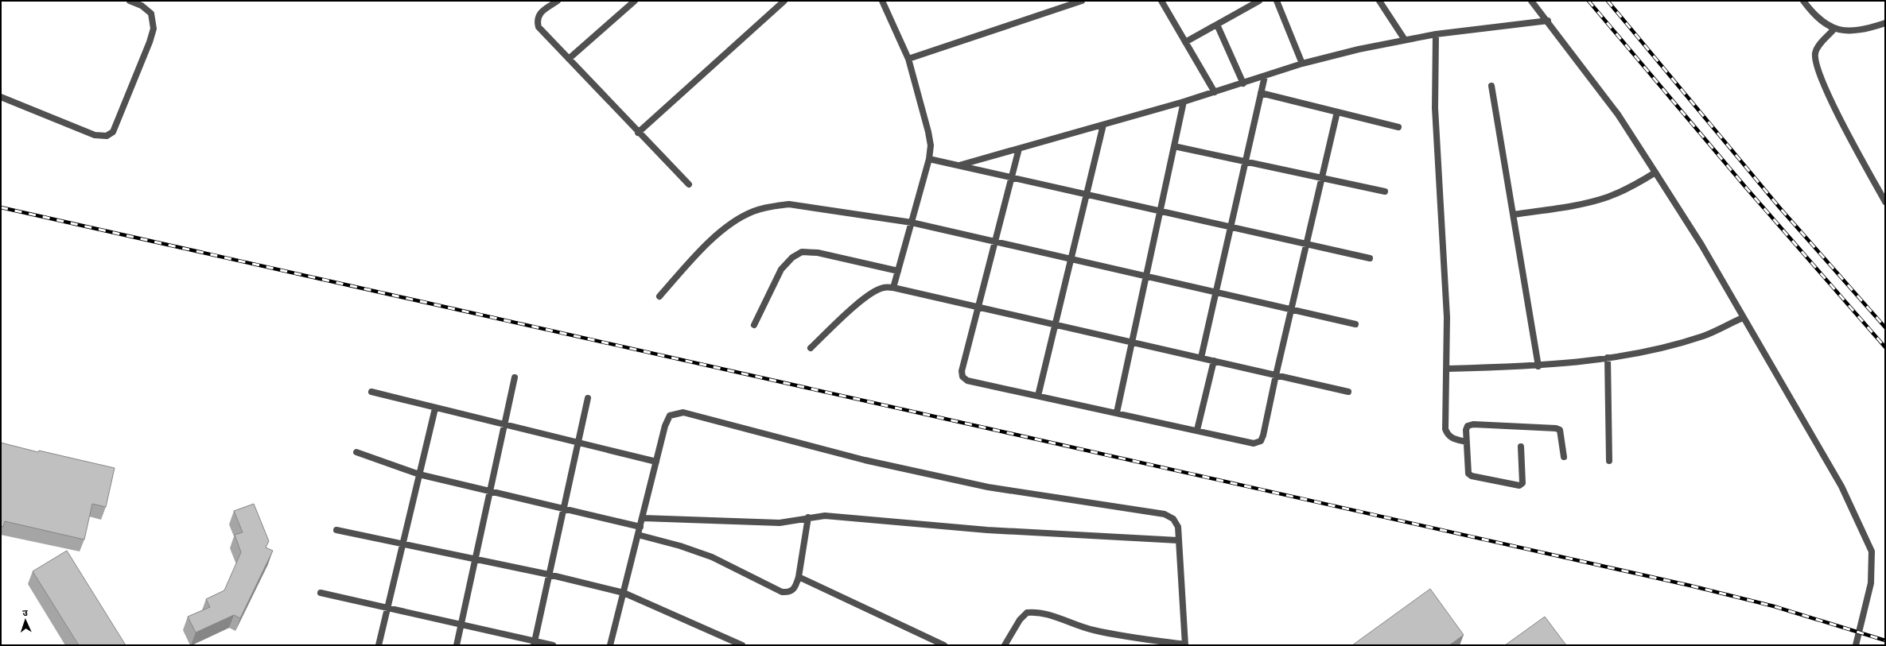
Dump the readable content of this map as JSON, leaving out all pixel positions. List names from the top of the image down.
{
  "north": "top"
}
